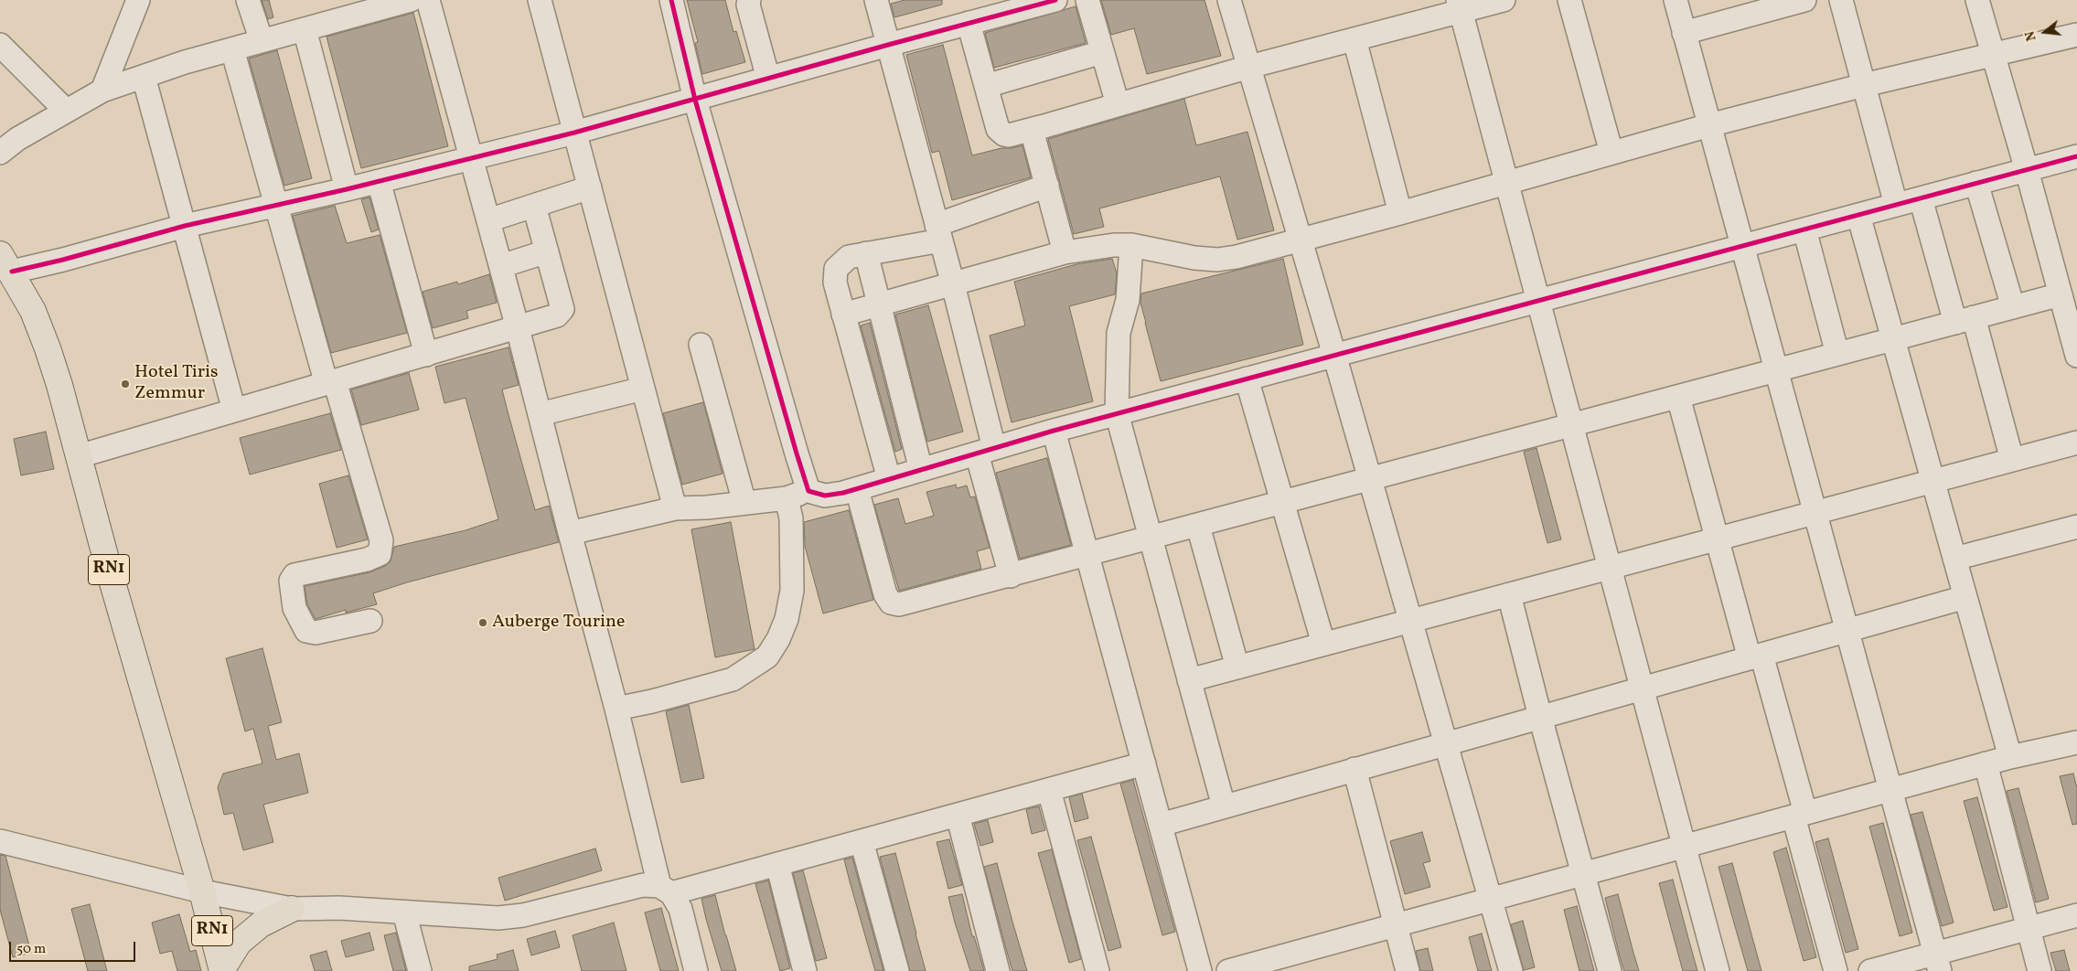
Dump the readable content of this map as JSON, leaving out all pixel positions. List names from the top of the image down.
{
  "streets": {
    "highway": ["RN1"]
  },
  "places": ["Hotel Tiris Zemmur", "Auberge Tourine"],
  "scale_bar": "50 m",
  "north": "left"
}
